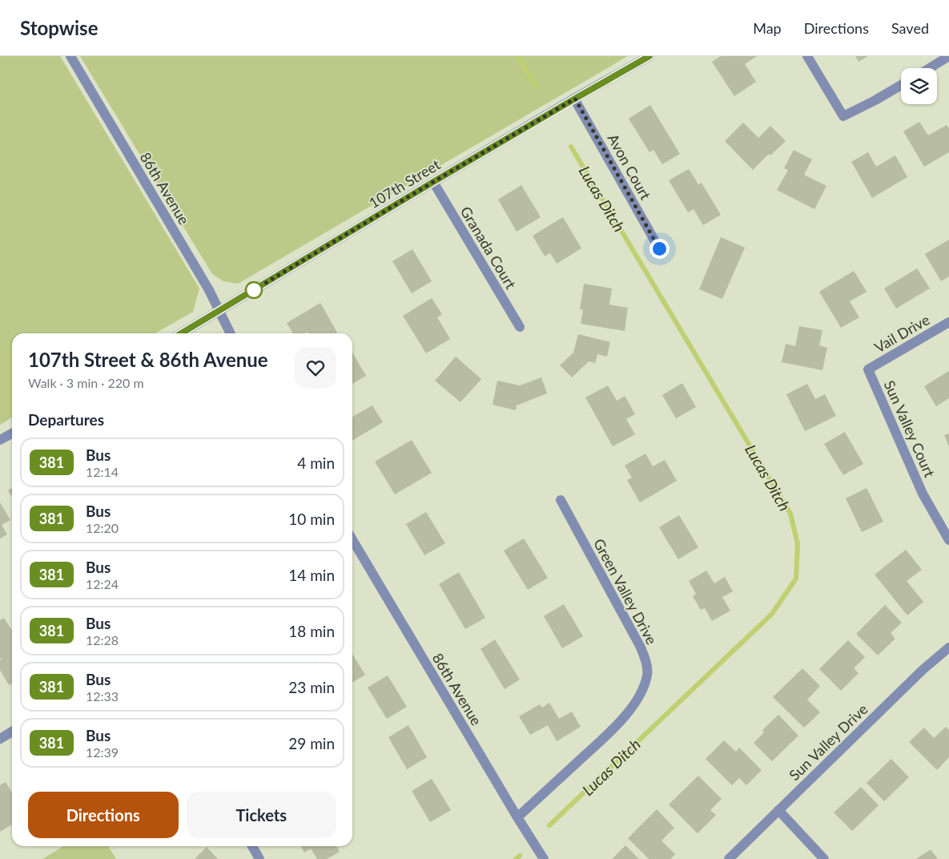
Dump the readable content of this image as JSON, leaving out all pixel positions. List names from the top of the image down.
{
  "streets": {
    "street": [
      "Avon Court",
      "107th Street",
      "86th Avenue",
      "Granada Court",
      "Vail Drive",
      "Sun Valley Court",
      "Green Valley Drive",
      "Sun Valley Drive"
    ]
  },
  "crossings": [
    ["Avon Court", "107th Street"],
    ["107th Street", "86th Avenue"],
    ["107th Street", "Granada Court"],
    ["86th Avenue", "Green Valley Drive"],
    ["Vail Drive", "Sun Valley Court"]
  ],
  "water": ["Lucas Ditch"],
  "lines": ["bus line 381"],
  "page": {
    "header": "Stopwise",
    "nav": ["Map", "Directions", "Saved"],
    "heading": [
      ["107th Street & 86th Avenue", "Walk · 3 min · 220 m"],
      "Departures"
    ],
    "list": [
      {
        "mark": "381",
        "name": "Bus",
        "note": "12:14",
        "value": "4 min"
      },
      {
        "mark": "381",
        "name": "Bus",
        "note": "12:20",
        "value": "10 min"
      },
      {
        "mark": "381",
        "name": "Bus",
        "note": "12:24",
        "value": "14 min"
      },
      {
        "mark": "381",
        "name": "Bus",
        "note": "12:28",
        "value": "18 min"
      },
      {
        "mark": "381",
        "name": "Bus",
        "note": "12:33",
        "value": "23 min"
      },
      {
        "mark": "381",
        "name": "Bus",
        "note": "12:39",
        "value": "29 min"
      }
    ],
    "buttons": ["Directions", "Tickets"]
  }
}
